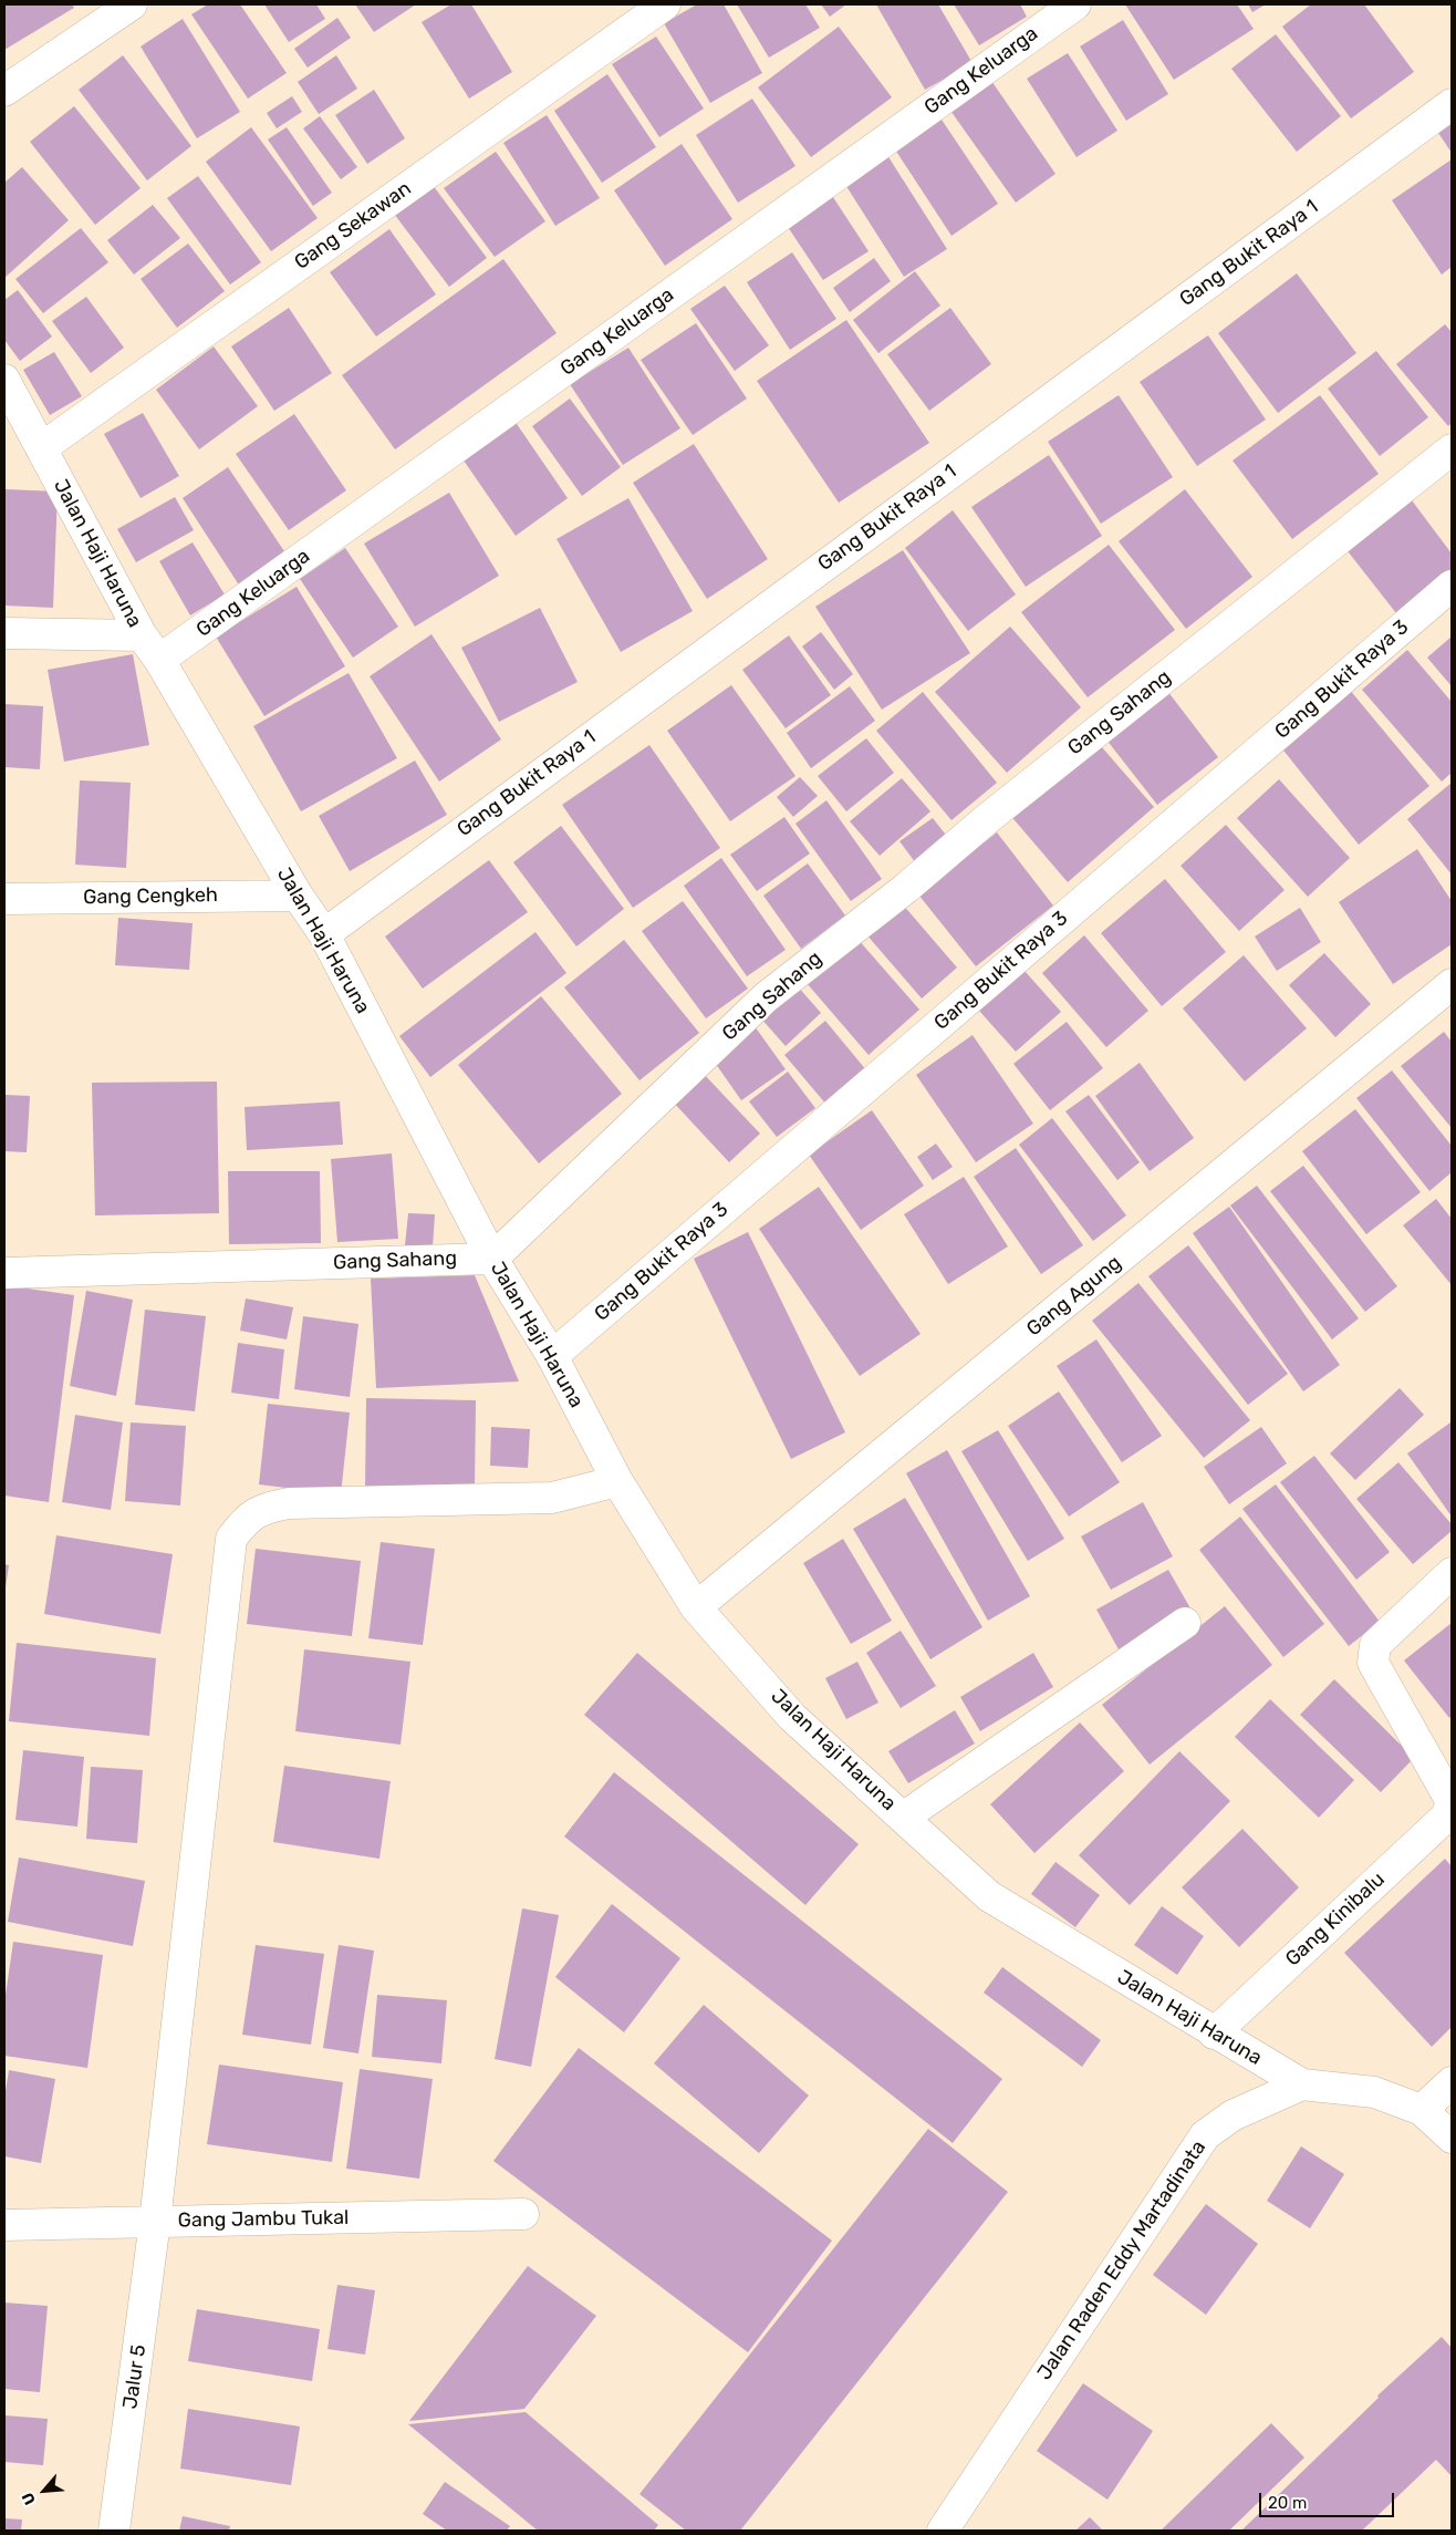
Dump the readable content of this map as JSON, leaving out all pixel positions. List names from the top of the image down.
{
  "streets": {
    "street": [
      "Gang Keluarga",
      "Gang Sekawan",
      "Gang Bukit Raya 1",
      "Jalan Haji Haruna",
      "Gang Bukit Raya 3",
      "Gang Sahang",
      "Gang Cengkeh",
      "Gang Agung",
      "Gang Kinibalu",
      "Gang Jambu Tukal",
      "Jalan Raden Eddy Martadinata",
      "Jalur 5"
    ]
  },
  "crossings": [
    ["Gang Keluarga", "Jalan Haji Haruna"],
    ["Gang Sekawan", "Jalan Haji Haruna"],
    ["Gang Bukit Raya 1", "Jalan Haji Haruna"],
    ["Jalan Haji Haruna", "Gang Bukit Raya 3"],
    ["Jalan Haji Haruna", "Gang Sahang"],
    ["Jalan Haji Haruna", "Gang Cengkeh"],
    ["Jalan Haji Haruna", "Gang Agung"],
    ["Jalan Haji Haruna", "Gang Kinibalu"],
    ["Jalan Haji Haruna", "Jalan Raden Eddy Martadinata"],
    ["Jalan Haji Haruna", "Jalur 5"],
    ["Gang Jambu Tukal", "Jalur 5"]
  ],
  "scale_bar": "20 m",
  "north": "bottom left"
}
